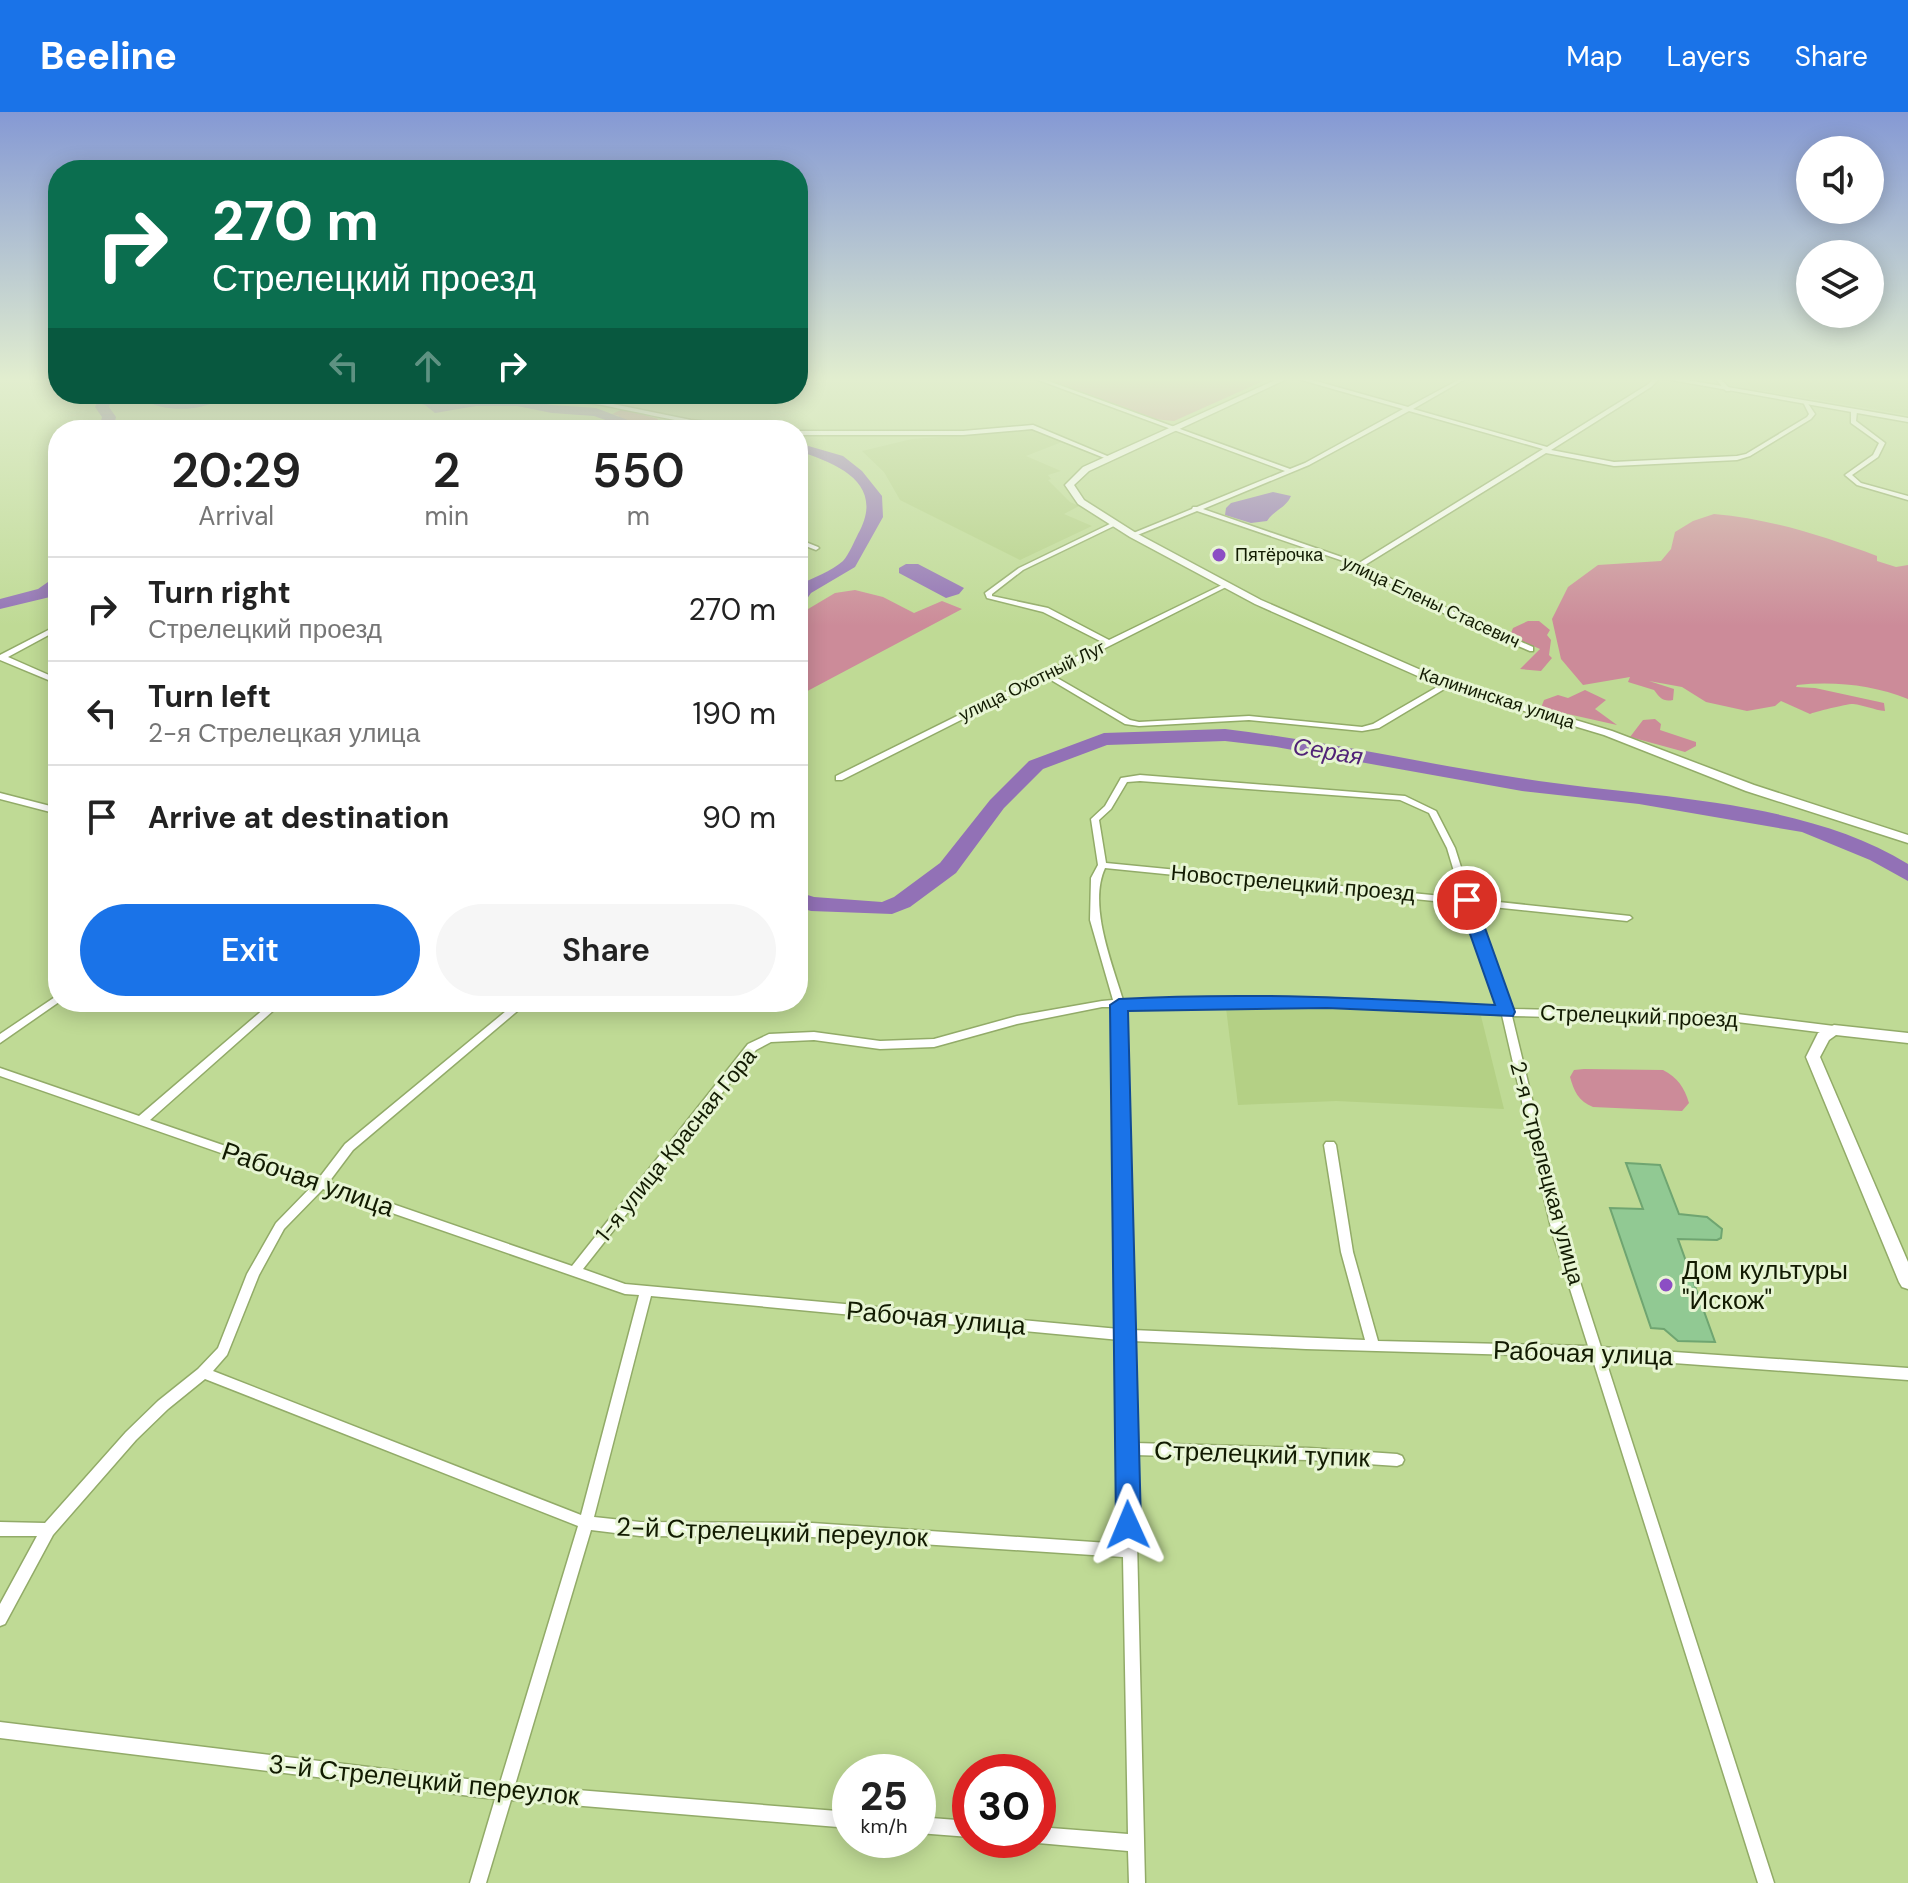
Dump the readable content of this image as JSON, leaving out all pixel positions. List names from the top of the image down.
{
  "streets": {
    "street": [
      "улица Елены Стасевич",
      "улица Охотный Луг",
      "Калининская улица",
      "Новострелецкий проезд",
      "Стрелецкий проезд",
      "1-я улица Красная Гора",
      "2-я Стрелецкая улица",
      "Рабочая улица",
      "Стрелецкий тупик",
      "2-й Стрелецкий переулок",
      "3-й Стрелецкий переулок"
    ]
  },
  "crossings": [
    ["улица Охотный Луг", "Калининская улица"],
    ["Новострелецкий проезд", "2-я Стрелецкая улица"],
    ["Стрелецкий проезд", "1-я улица Красная Гора"],
    ["Стрелецкий проезд", "2-я Стрелецкая улица"],
    ["1-я улица Красная Гора", "Рабочая улица"],
    ["2-я Стрелецкая улица", "Рабочая улица"]
  ],
  "water": ["Серая"],
  "places": ["Пятёрочка", "Дом культуры \"Искож\""],
  "page": {
    "header": "Beeline",
    "nav": ["Map", "Layers", "Share"],
    "turn": ["270 m", "Стрелецкий проезд"],
    "eta": [
      "20:29",
      "Arrival",
      "2",
      "min",
      "550",
      "m"
    ],
    "list": [
      {
        "name": "Turn right",
        "note": "Стрелецкий проезд",
        "value": "270 m"
      },
      {
        "name": "Turn left",
        "note": "2-я Стрелецкая улица",
        "value": "190 m"
      },
      {
        "name": "Arrive at destination",
        "value": "90 m"
      }
    ],
    "buttons": ["Exit", "Share"],
    "speed": "25 km/h",
    "limit": "30"
  }
}
